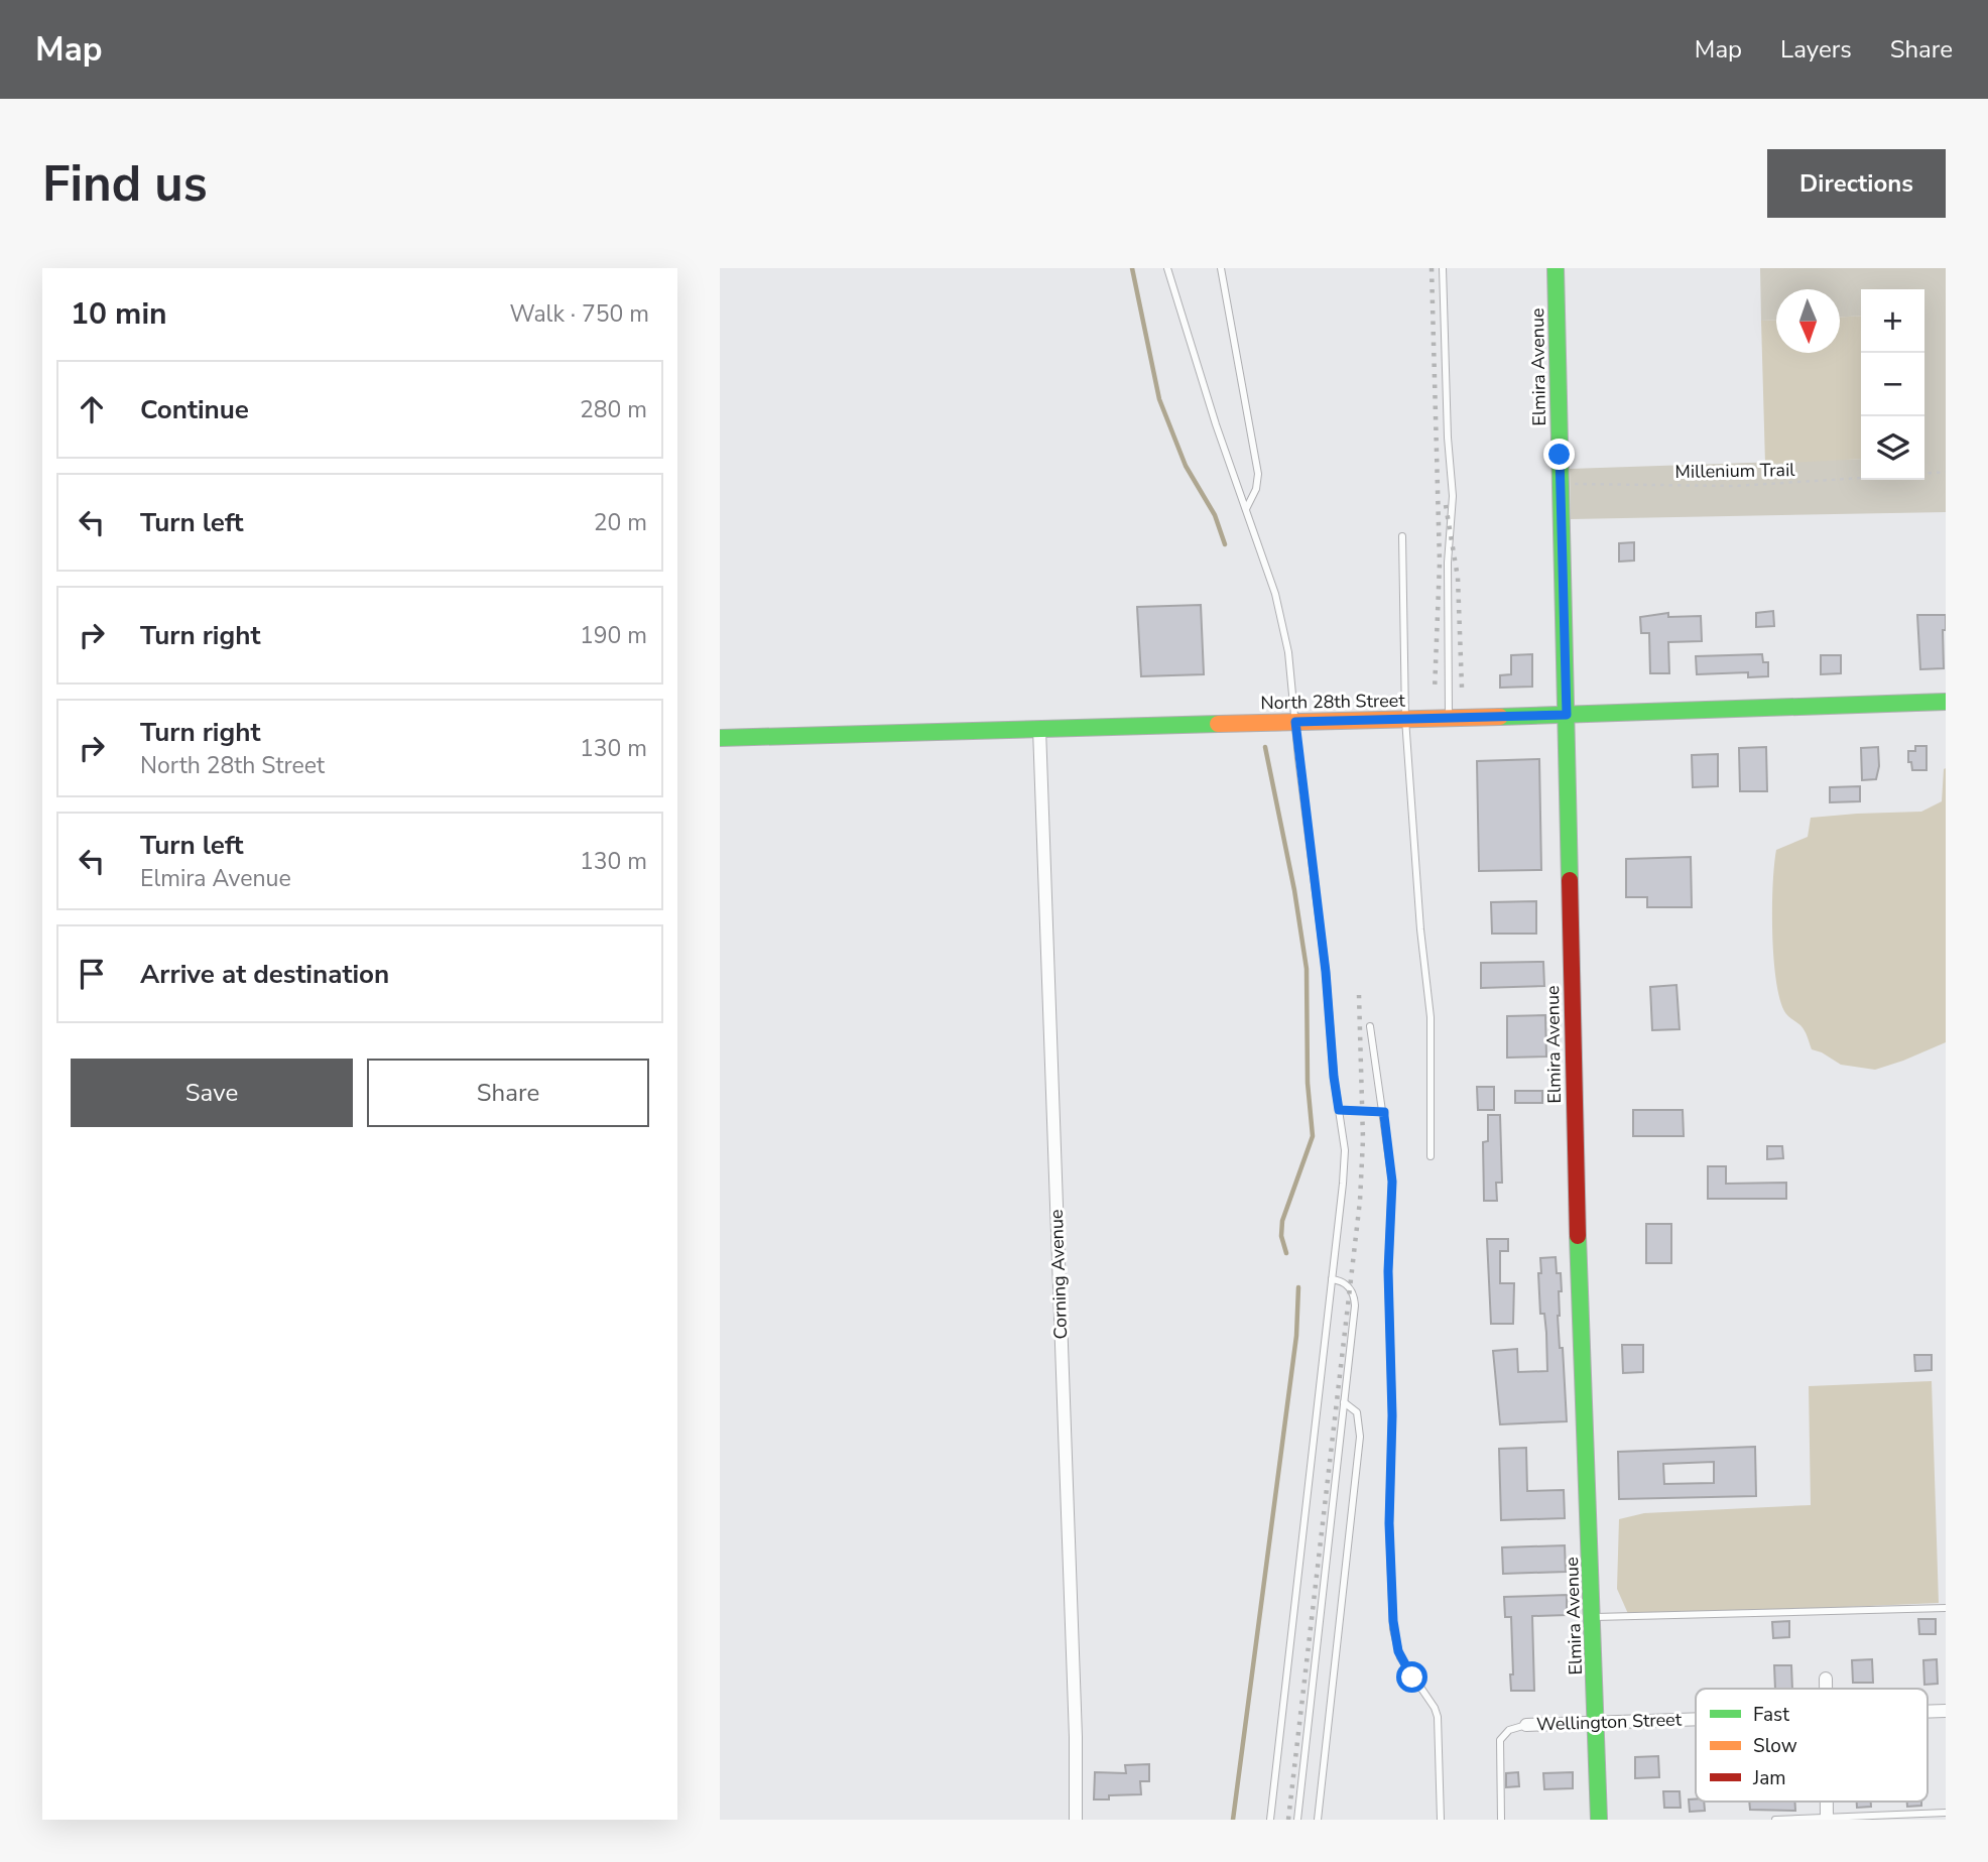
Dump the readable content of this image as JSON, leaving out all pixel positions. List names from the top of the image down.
{
  "streets": {
    "street": [
      "Elmira Avenue",
      "North 28th Street",
      "Corning Avenue",
      "Wellington Street"
    ],
    "path": ["Millenium Trail"]
  },
  "crossings": [
    ["Elmira Avenue", "Millenium Trail"],
    ["Elmira Avenue", "North 28th Street"],
    ["Elmira Avenue", "Wellington Street"],
    ["North 28th Street", "Corning Avenue"]
  ],
  "legend": ["Fast", "Slow", "Jam"],
  "north": "bottom",
  "page": {
    "header": "Map",
    "nav": ["Map", "Layers", "Share"],
    "buttons": [
      "Directions",
      ["Save", "Share"]
    ],
    "title": "Find us",
    "heading": ["10 min", "Walk · 750 m"],
    "map_buttons": ["+", "−"],
    "list": [
      ["Continue", "280 m"],
      ["Turn left", "20 m"],
      ["Turn right", "190 m"],
      ["Turn right", "North 28th Street", "130 m"],
      ["Turn left", "Elmira Avenue", "130 m"],
      "Arrive at destination"
    ]
  }
}
